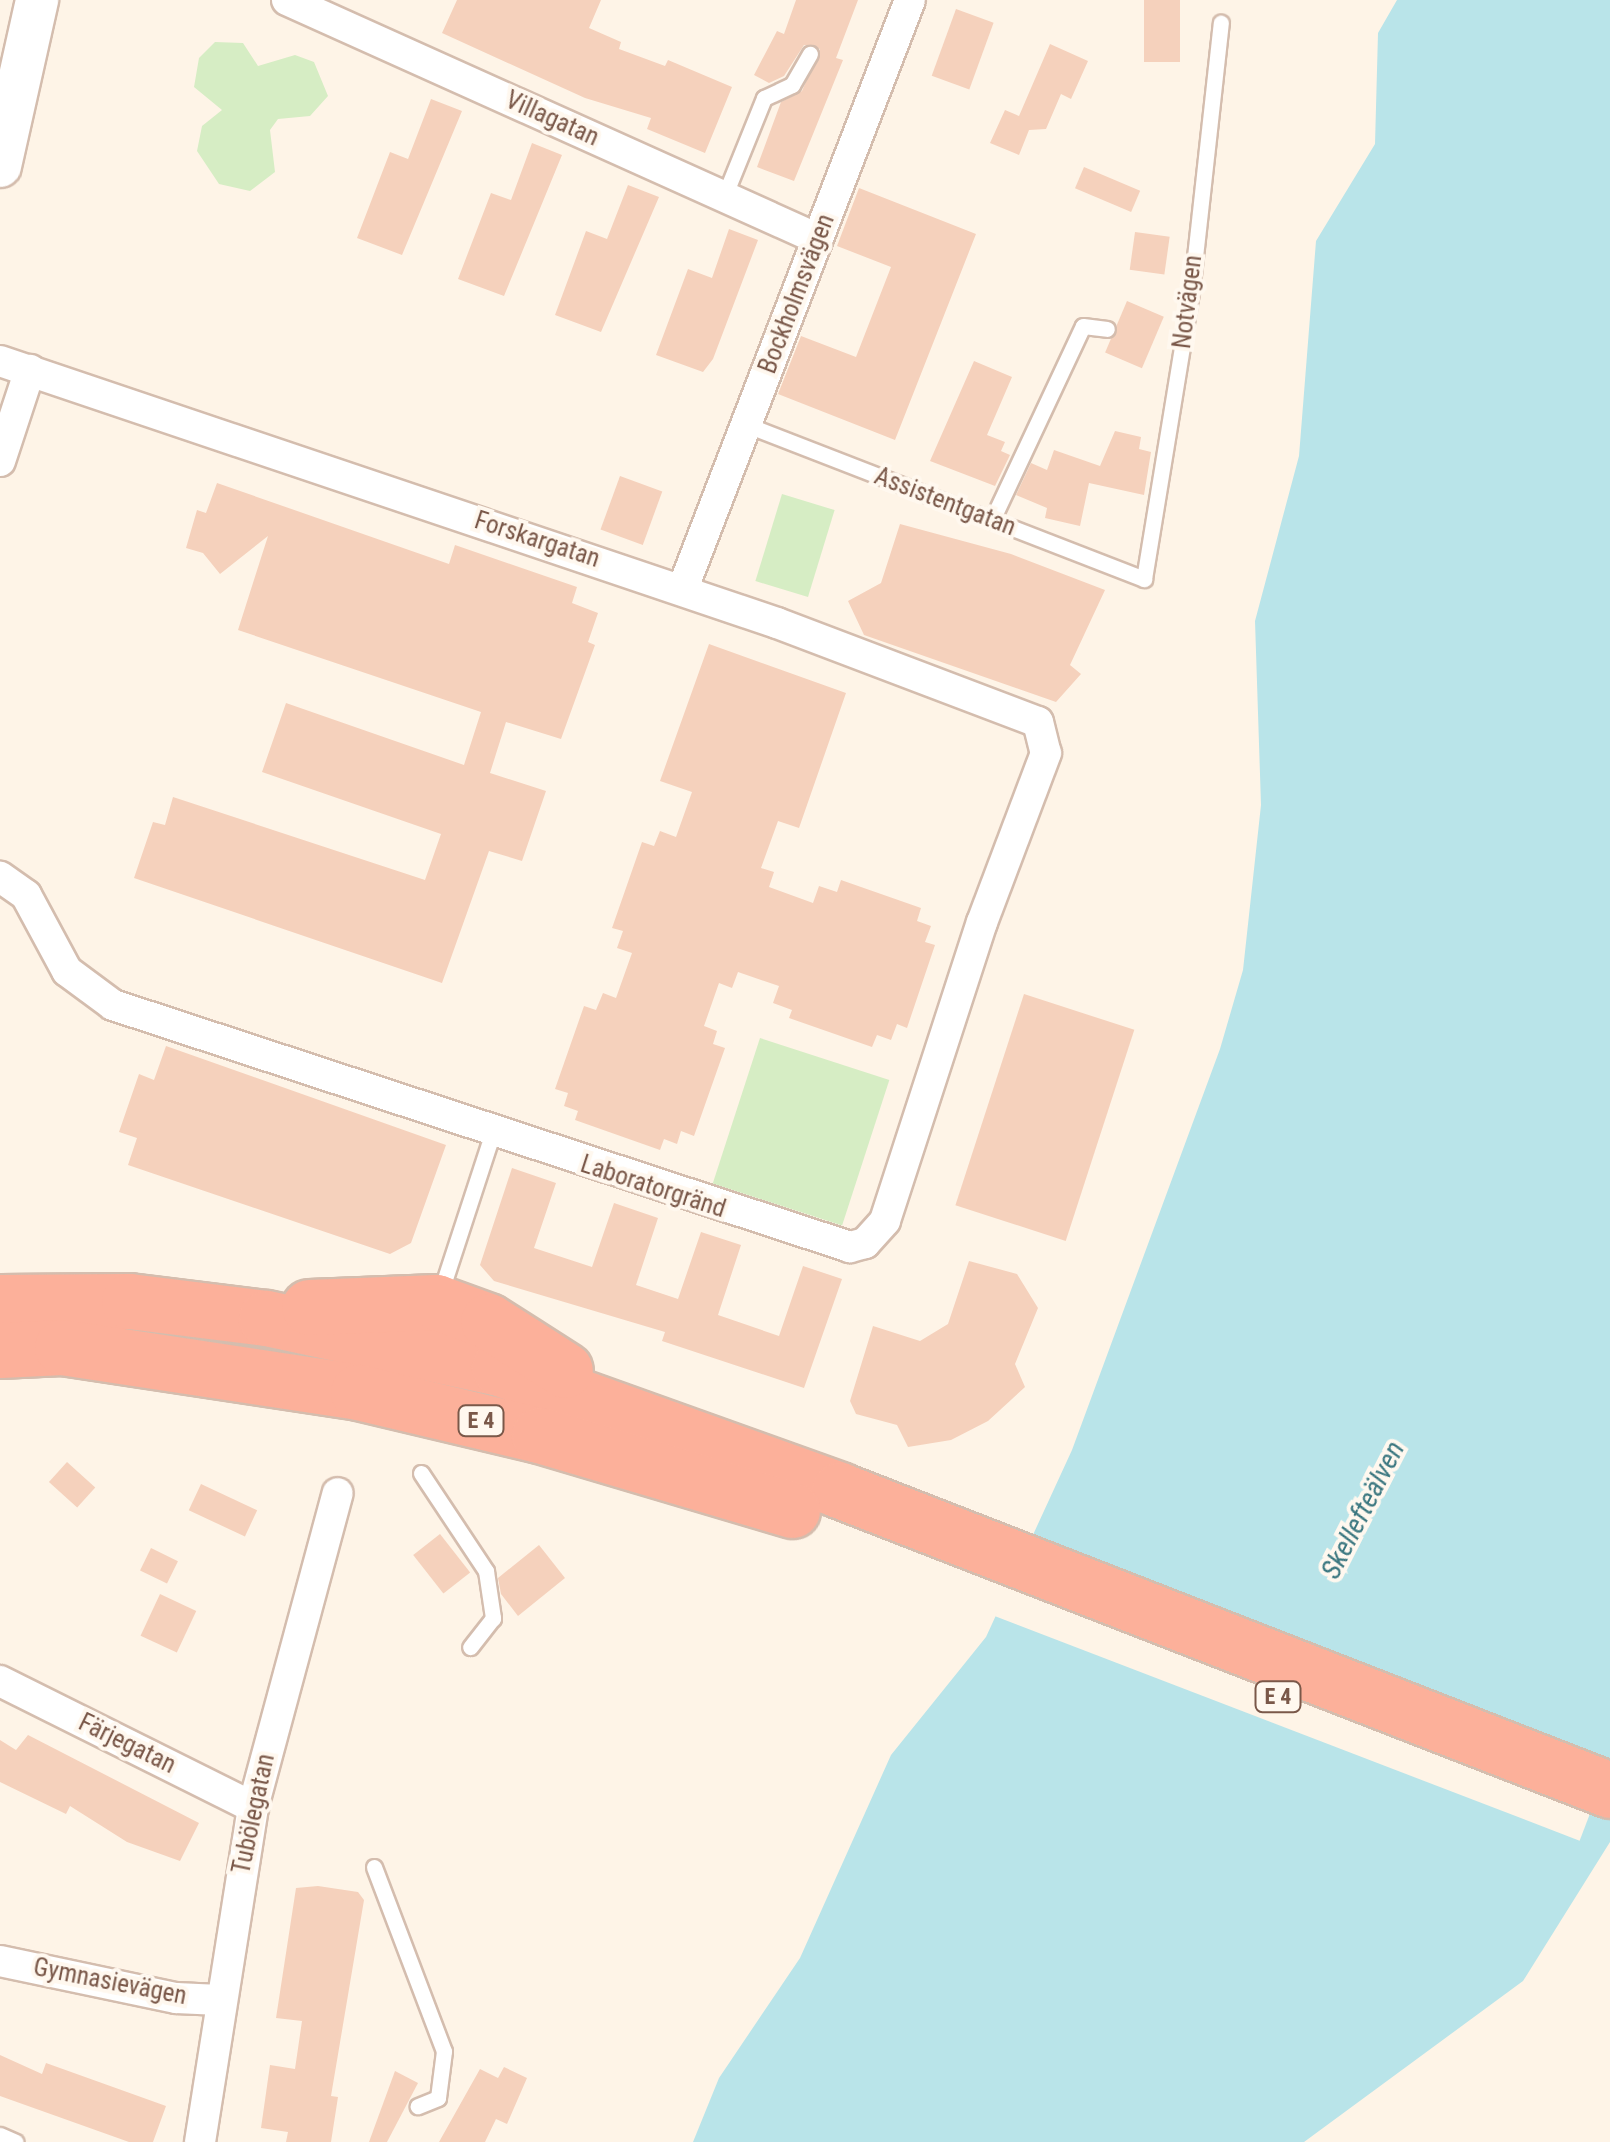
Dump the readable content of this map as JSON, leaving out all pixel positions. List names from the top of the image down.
{
  "streets": {
    "highway": ["E 4"],
    "street": [
      "Villagatan",
      "Bockholmsvägen",
      "Forskargatan",
      "Laboratorgränd",
      "Färjegatan",
      "Tubölegatan",
      "Gymnasievägen"
    ],
    "lane": ["Notvägen", "Assistentgatan"]
  },
  "crossings": [
    ["Villagatan", "Bockholmsvägen"],
    ["Bockholmsvägen", "Assistentgatan"],
    ["Bockholmsvägen", "Forskargatan"],
    ["Notvägen", "Assistentgatan"],
    ["Forskargatan", "Laboratorgränd"],
    ["Färjegatan", "Tubölegatan"],
    ["Tubölegatan", "Gymnasievägen"]
  ],
  "water": ["Skellefteälven"]
}
